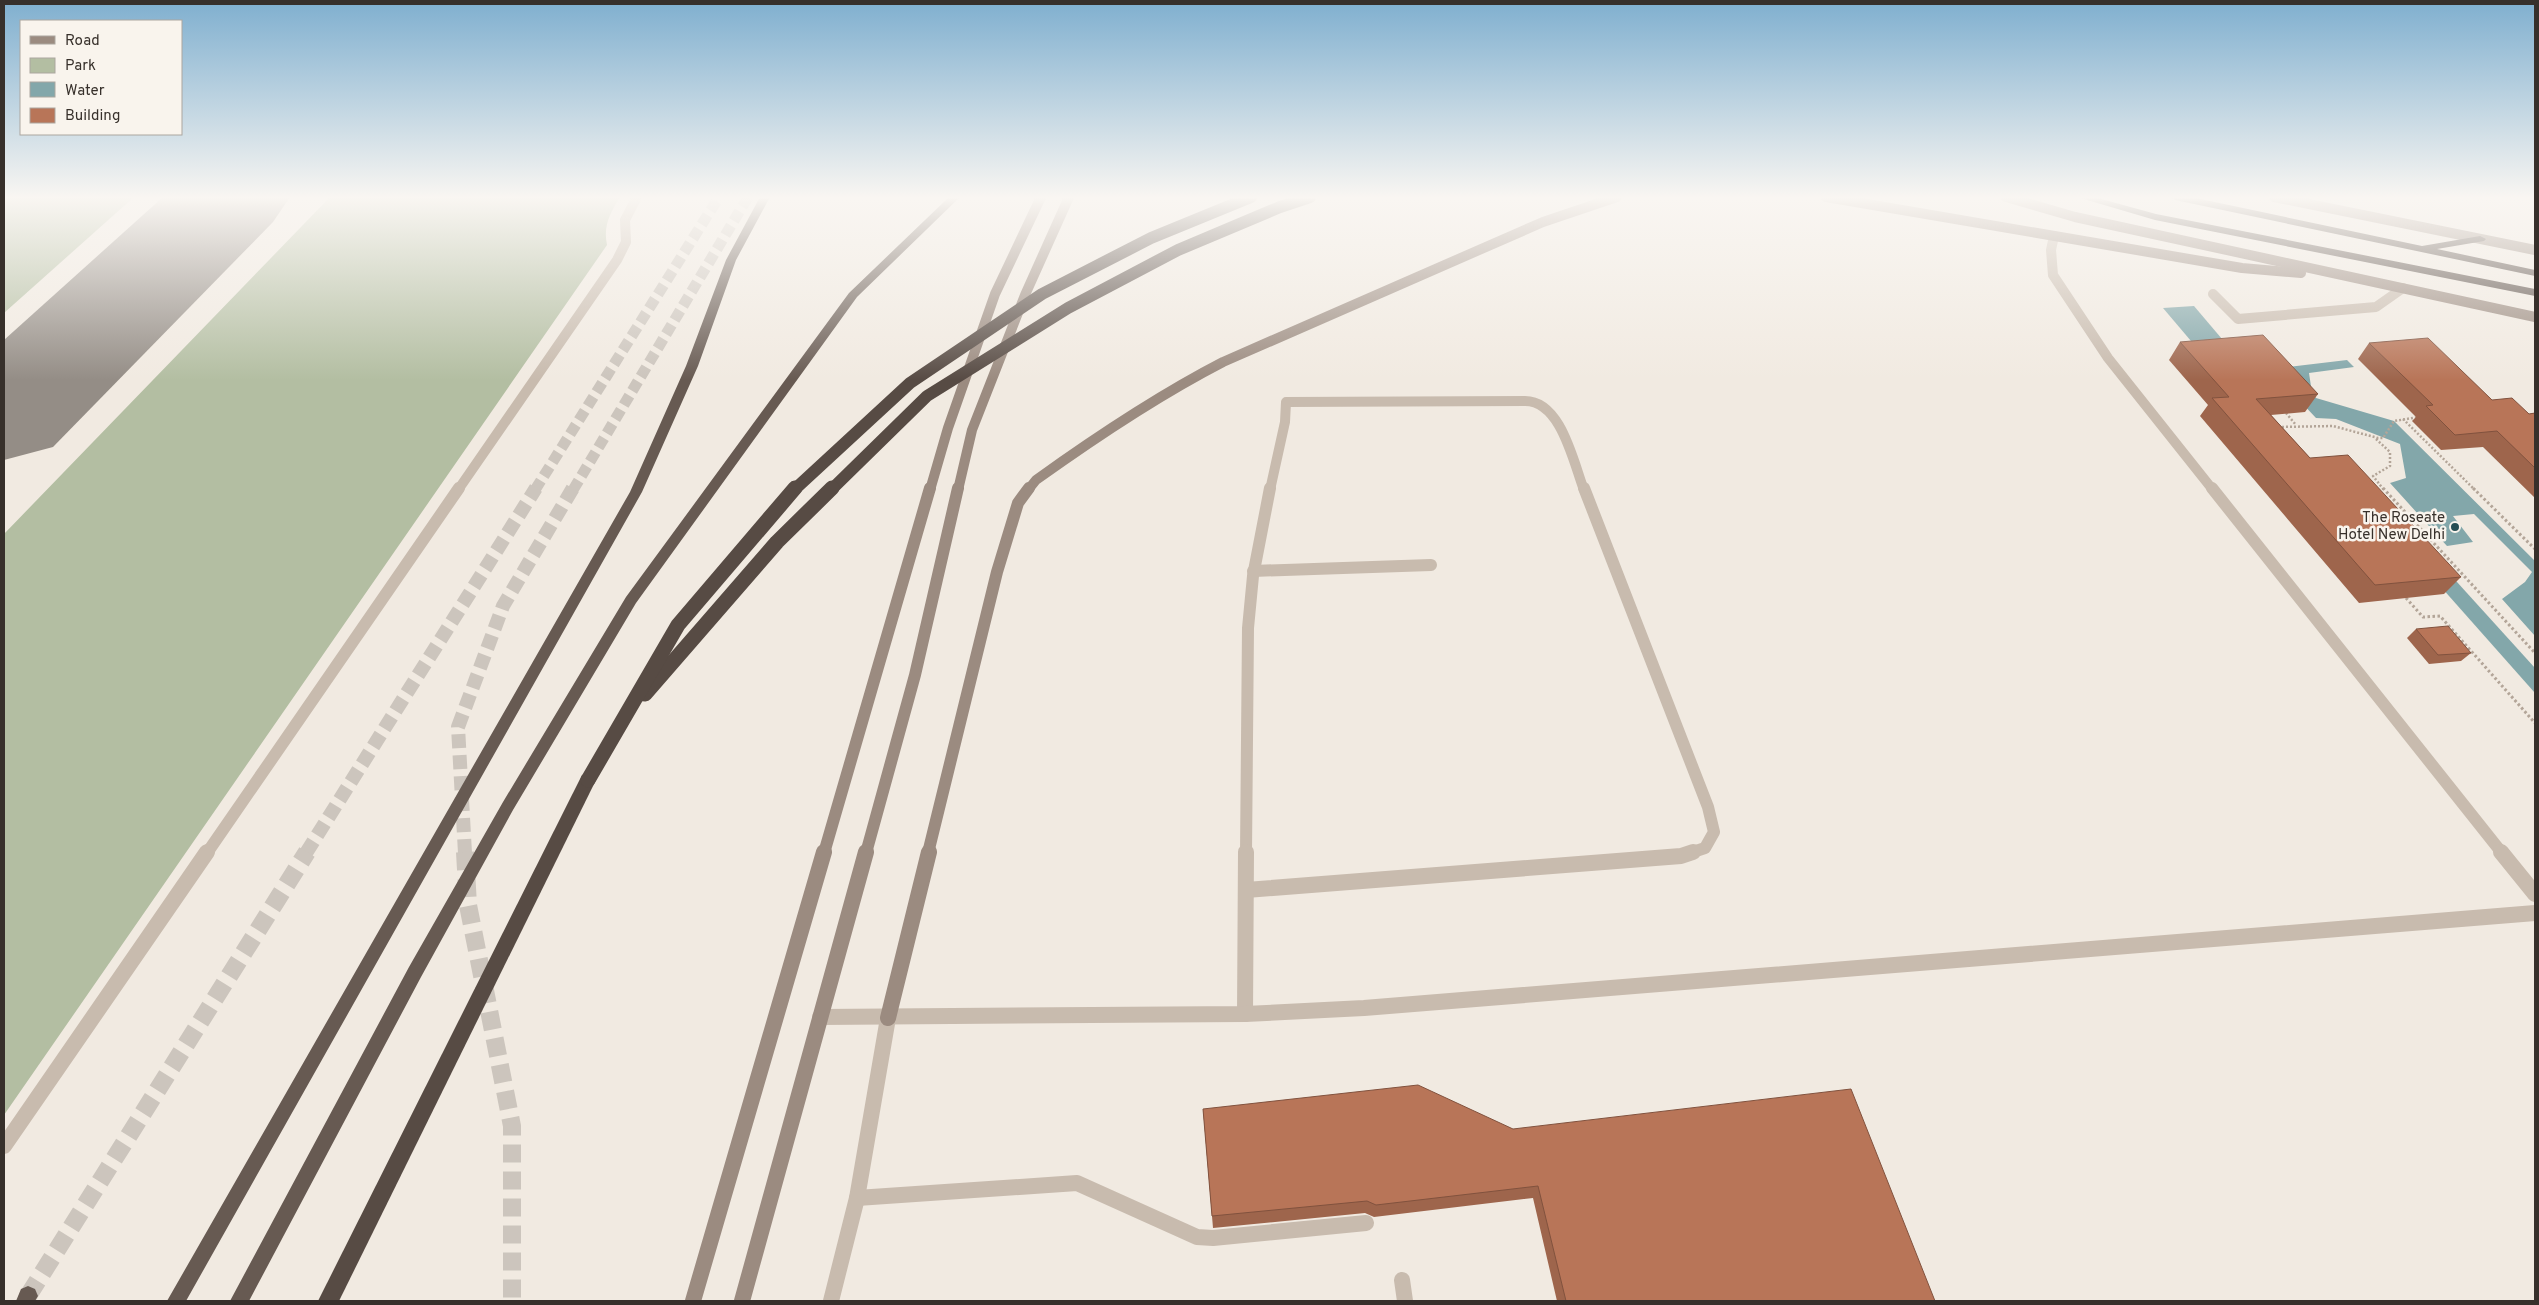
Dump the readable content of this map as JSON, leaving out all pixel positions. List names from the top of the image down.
{
  "places": ["The Roseate Hotel New Delhi"],
  "legend": [
    "Road",
    "Park",
    "Water",
    "Building"
  ]
}
